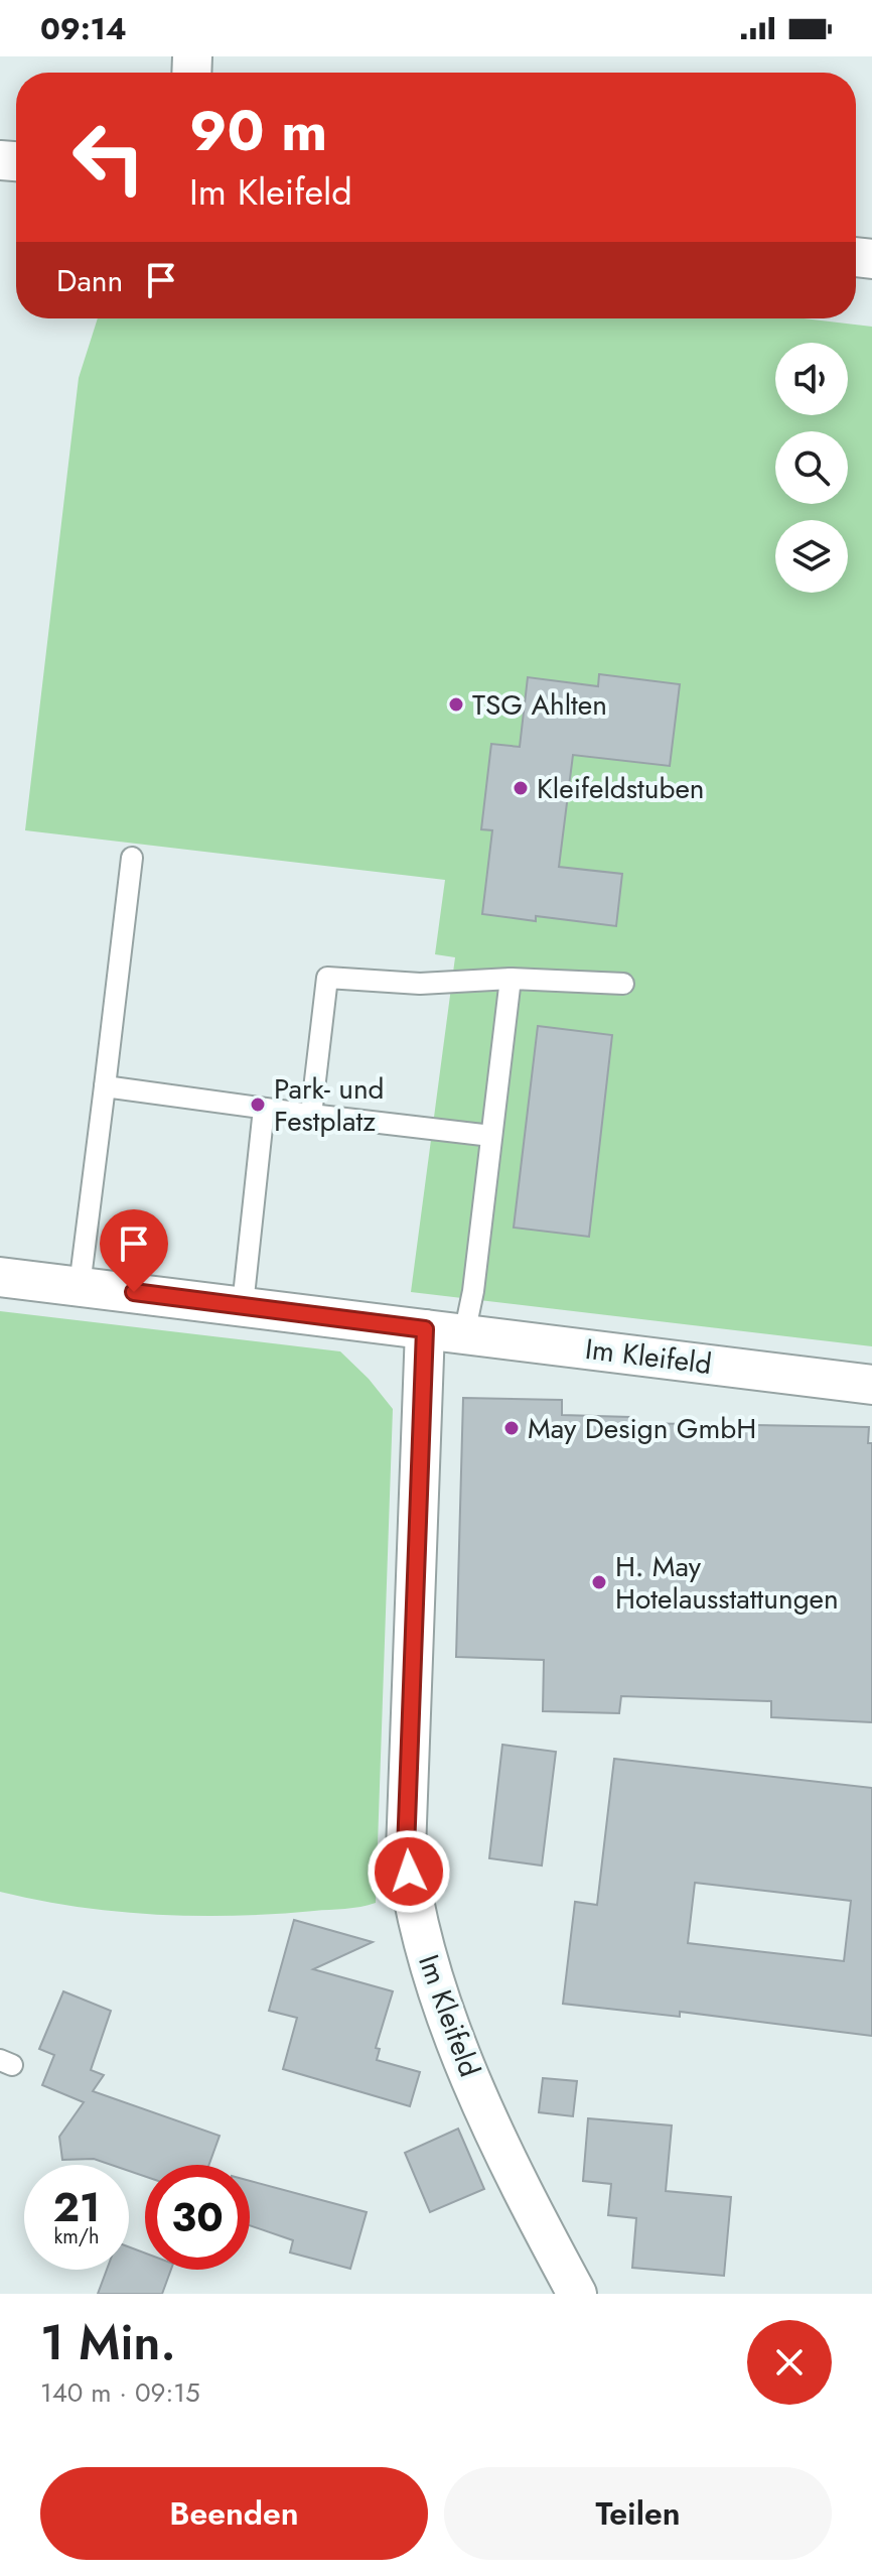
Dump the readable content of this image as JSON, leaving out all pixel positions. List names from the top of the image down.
{
  "streets": {
    "street": ["Im Kleifeld"]
  },
  "places": [
    "TSG Ahlten",
    "Kleifeldstuben",
    "Park- und Festplatz",
    "May Design GmbH",
    "H. May Hotelausstattungen"
  ],
  "page": {
    "status": "09:14",
    "turn": ["90 m", "Im Kleifeld"],
    "then": "Dann",
    "speed": "21 km/h",
    "limit": "30",
    "heading": ["1 Min.", "140 m · 09:15"],
    "buttons": ["Beenden", "Teilen"]
  }
}
